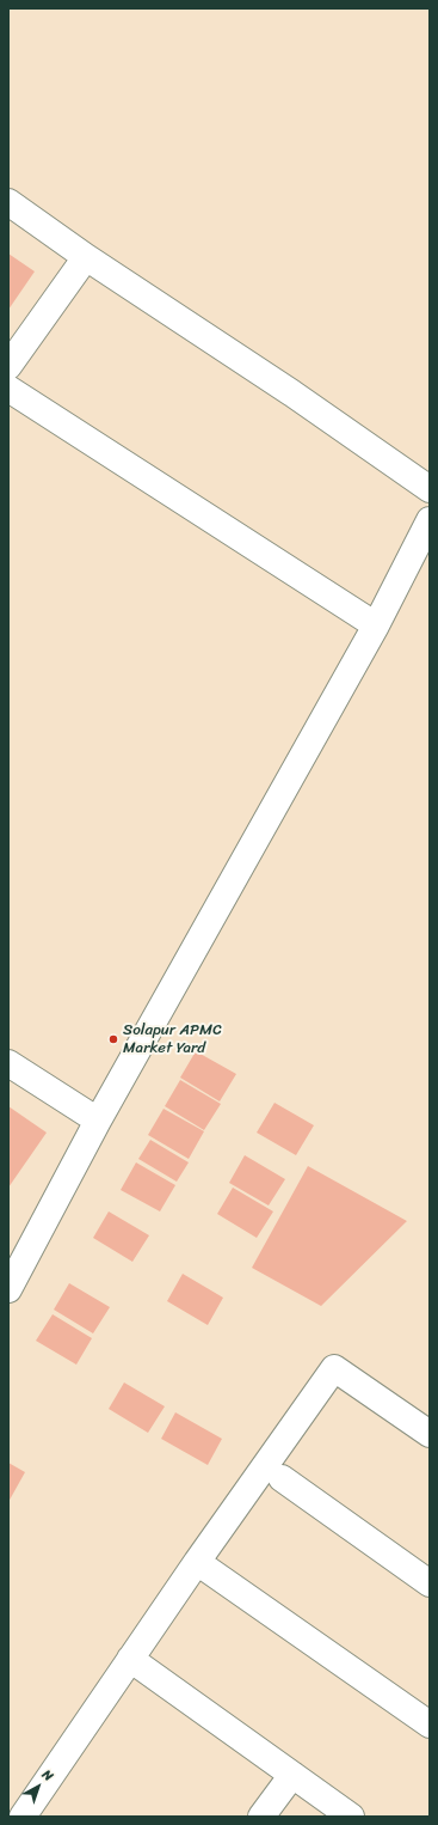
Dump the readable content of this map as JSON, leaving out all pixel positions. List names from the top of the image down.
{
  "places": ["Solapur APMC Market Yard"],
  "north": "top right"
}
